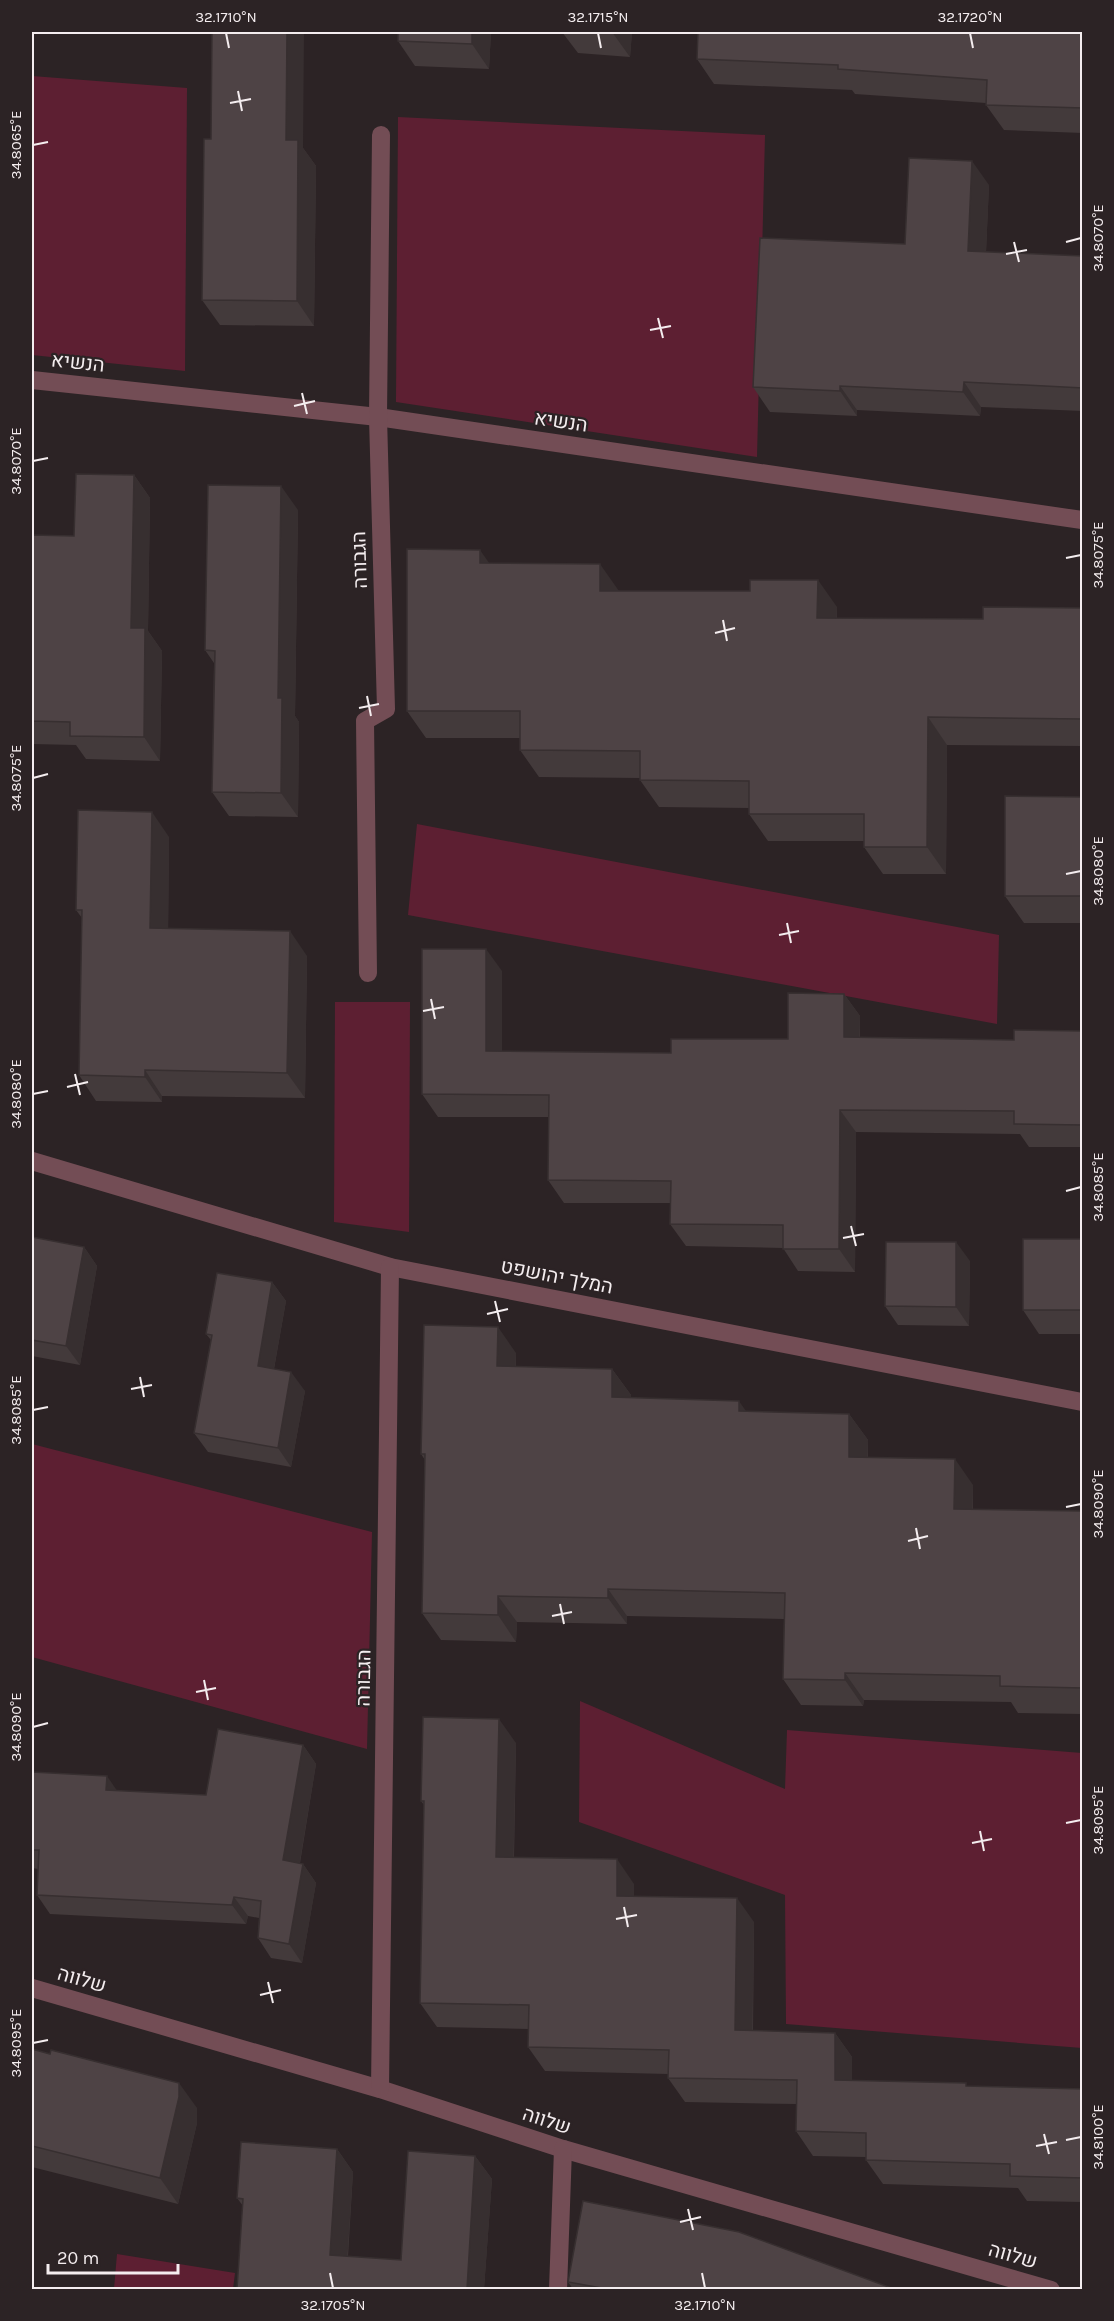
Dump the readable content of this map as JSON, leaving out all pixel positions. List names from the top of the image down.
{
  "streets": {
    "street": [
      "הנשיא",
      "הגבורה",
      "המלך יהושפט",
      "שלווה"
    ]
  },
  "crossings": [
    ["הנשיא", "הגבורה"],
    ["הגבורה", "המלך יהושפט"],
    ["הגבורה", "שלווה"]
  ],
  "scale_bar": "20 m",
  "coordinates": [
    "32.1710°N",
    "32.1715°N",
    "32.1720°N",
    "34.8065°E",
    "34.8070°E",
    "34.8075°E",
    "34.8080°E",
    "34.8085°E",
    "34.8090°E",
    "34.8095°E",
    "34.8100°E",
    "32.1705°N"
  ]
}
